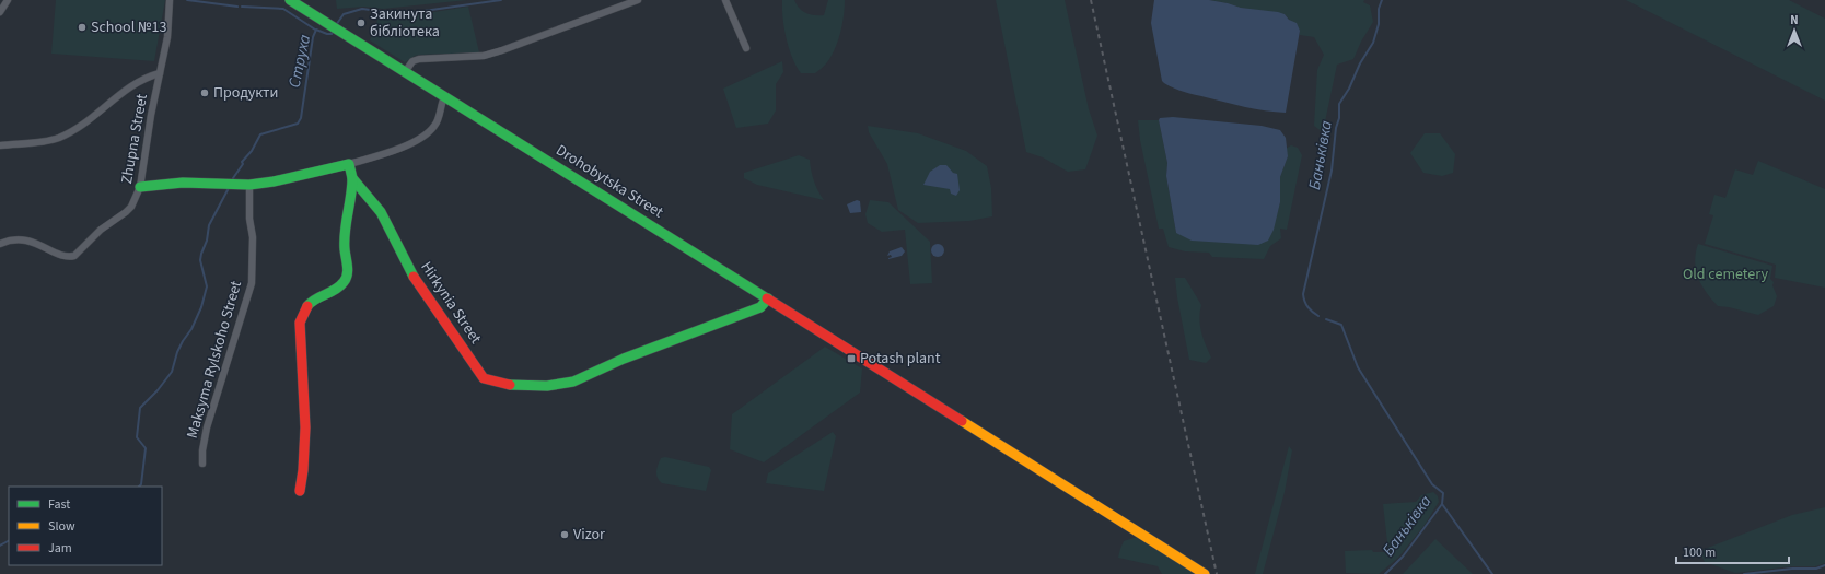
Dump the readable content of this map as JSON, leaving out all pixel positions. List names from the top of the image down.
{
  "streets": {
    "street": [
      "Zhupna Street",
      "Drohobytska Street",
      "Hirkynia Street",
      "Maksyma Rylskoho Street"
    ]
  },
  "crossings": [
    ["Drohobytska Street", "Hirkynia Street"]
  ],
  "water": ["Струха", "Баньківка"],
  "parks": ["Old cemetery"],
  "places": {
    "other": [
      "Закинута бібліотека",
      "School №13",
      "Продукти",
      "Vizor"
    ],
    "transit": ["Potash plant"]
  },
  "legend": ["Fast", "Slow", "Jam"],
  "scale_bar": "100 m",
  "north": "top"
}
